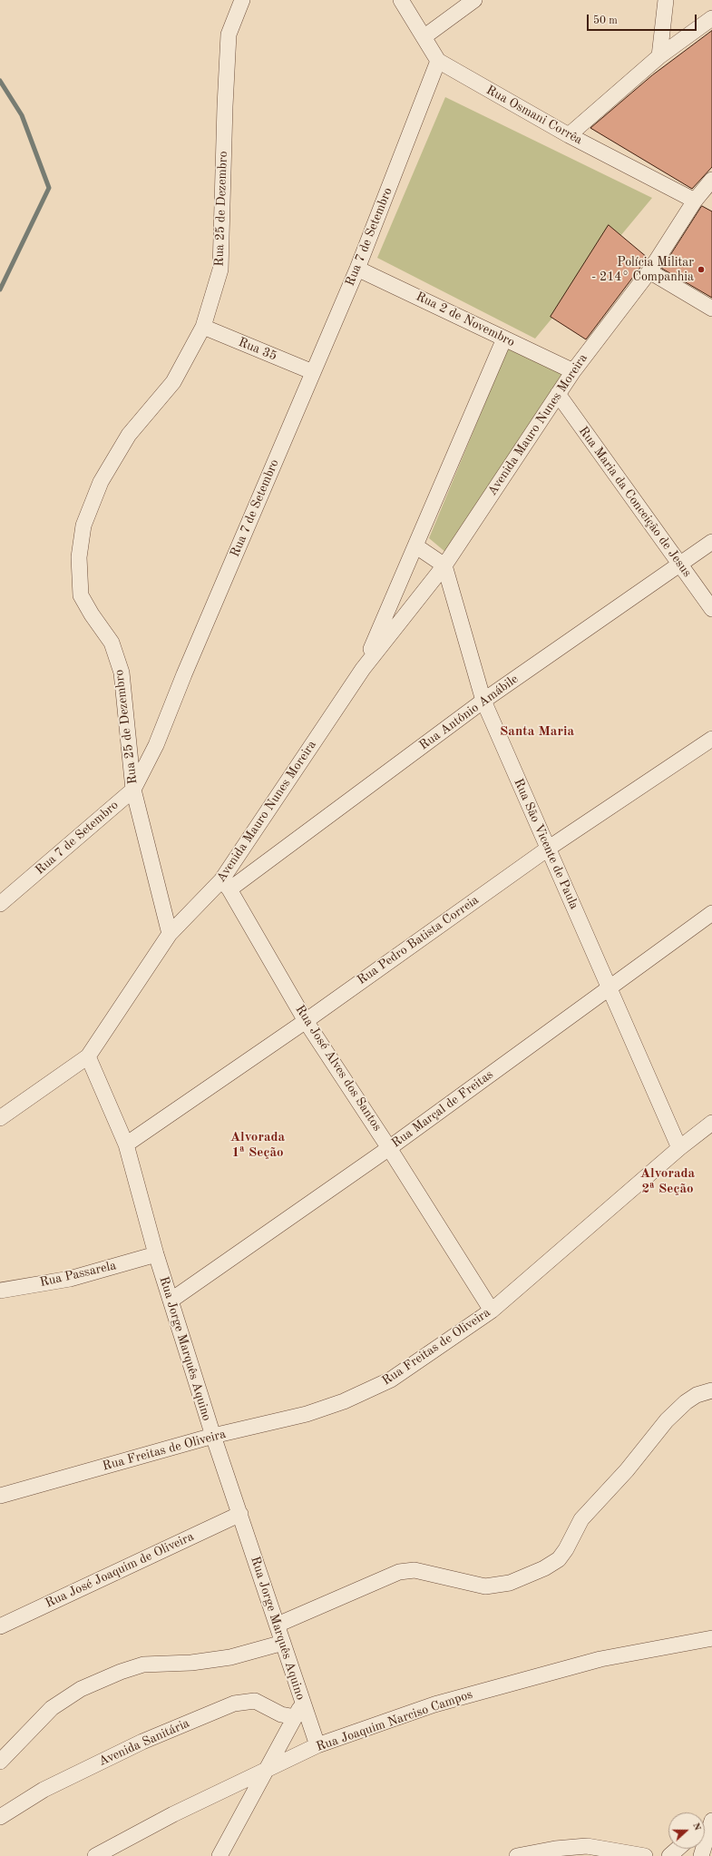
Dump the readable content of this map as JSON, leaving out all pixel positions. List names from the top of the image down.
{
  "streets": {
    "street": [
      "Rua Osmani Corrêa",
      "Rua 25 de Dezembro",
      "Rua 7 de Setembro",
      "Rua 2 de Novembro",
      "Rua 35",
      "Avenida Mauro Nunes Moreira",
      "Rua Maria da Conceição de Jesus",
      "Rua Antônio Amábile",
      "Rua São Vicente de Paula",
      "Rua Pedro Batista Correia",
      "Rua José Alves dos Santos",
      "Rua Marçal de Freitas",
      "Rua Passarela",
      "Rua Freitas de Oliveira",
      "Rua Jorge Marquês Aquino",
      "Rua José Joaquim de Oliveira",
      "Rua Joaquim Narciso Campos",
      "Avenida Sanitária"
    ]
  },
  "crossings": [
    ["Rua Osmani Corrêa", "Rua 7 de Setembro"],
    ["Rua Osmani Corrêa", "Avenida Mauro Nunes Moreira"],
    ["Rua 25 de Dezembro", "Rua 7 de Setembro"],
    ["Rua 25 de Dezembro", "Rua 35"],
    ["Rua 25 de Dezembro", "Avenida Mauro Nunes Moreira"],
    ["Rua 7 de Setembro", "Rua 2 de Novembro"],
    ["Rua 7 de Setembro", "Rua 35"],
    ["Rua 2 de Novembro", "Avenida Mauro Nunes Moreira"],
    ["Avenida Mauro Nunes Moreira", "Rua Maria da Conceição de Jesus"],
    ["Avenida Mauro Nunes Moreira", "Rua Antônio Amábile"],
    ["Avenida Mauro Nunes Moreira", "Rua São Vicente de Paula"],
    ["Avenida Mauro Nunes Moreira", "Rua José Alves dos Santos"],
    ["Avenida Mauro Nunes Moreira", "Rua Jorge Marquês Aquino"],
    ["Rua Maria da Conceição de Jesus", "Rua Antônio Amábile"],
    ["Rua Antônio Amábile", "Rua São Vicente de Paula"],
    ["Rua Antônio Amábile", "Rua José Alves dos Santos"],
    ["Rua São Vicente de Paula", "Rua Pedro Batista Correia"],
    ["Rua São Vicente de Paula", "Rua Marçal de Freitas"],
    ["Rua São Vicente de Paula", "Rua Freitas de Oliveira"],
    ["Rua Pedro Batista Correia", "Rua José Alves dos Santos"],
    ["Rua Pedro Batista Correia", "Rua Jorge Marquês Aquino"],
    ["Rua José Alves dos Santos", "Rua Marçal de Freitas"],
    ["Rua José Alves dos Santos", "Rua Freitas de Oliveira"],
    ["Rua Marçal de Freitas", "Rua Jorge Marquês Aquino"],
    ["Rua Passarela", "Rua Jorge Marquês Aquino"],
    ["Rua Freitas de Oliveira", "Rua Jorge Marquês Aquino"],
    ["Rua Jorge Marquês Aquino", "Rua José Joaquim de Oliveira"],
    ["Rua Jorge Marquês Aquino", "Rua Joaquim Narciso Campos"],
    ["Rua Jorge Marquês Aquino", "Avenida Sanitária"]
  ],
  "districts": ["Santa Maria", "Alvorada 1ª Seção", "Alvorada 2ª Seção"],
  "places": ["Polícia Militar - 214° Companhia"],
  "scale_bar": "50 m",
  "north": "right"
}
